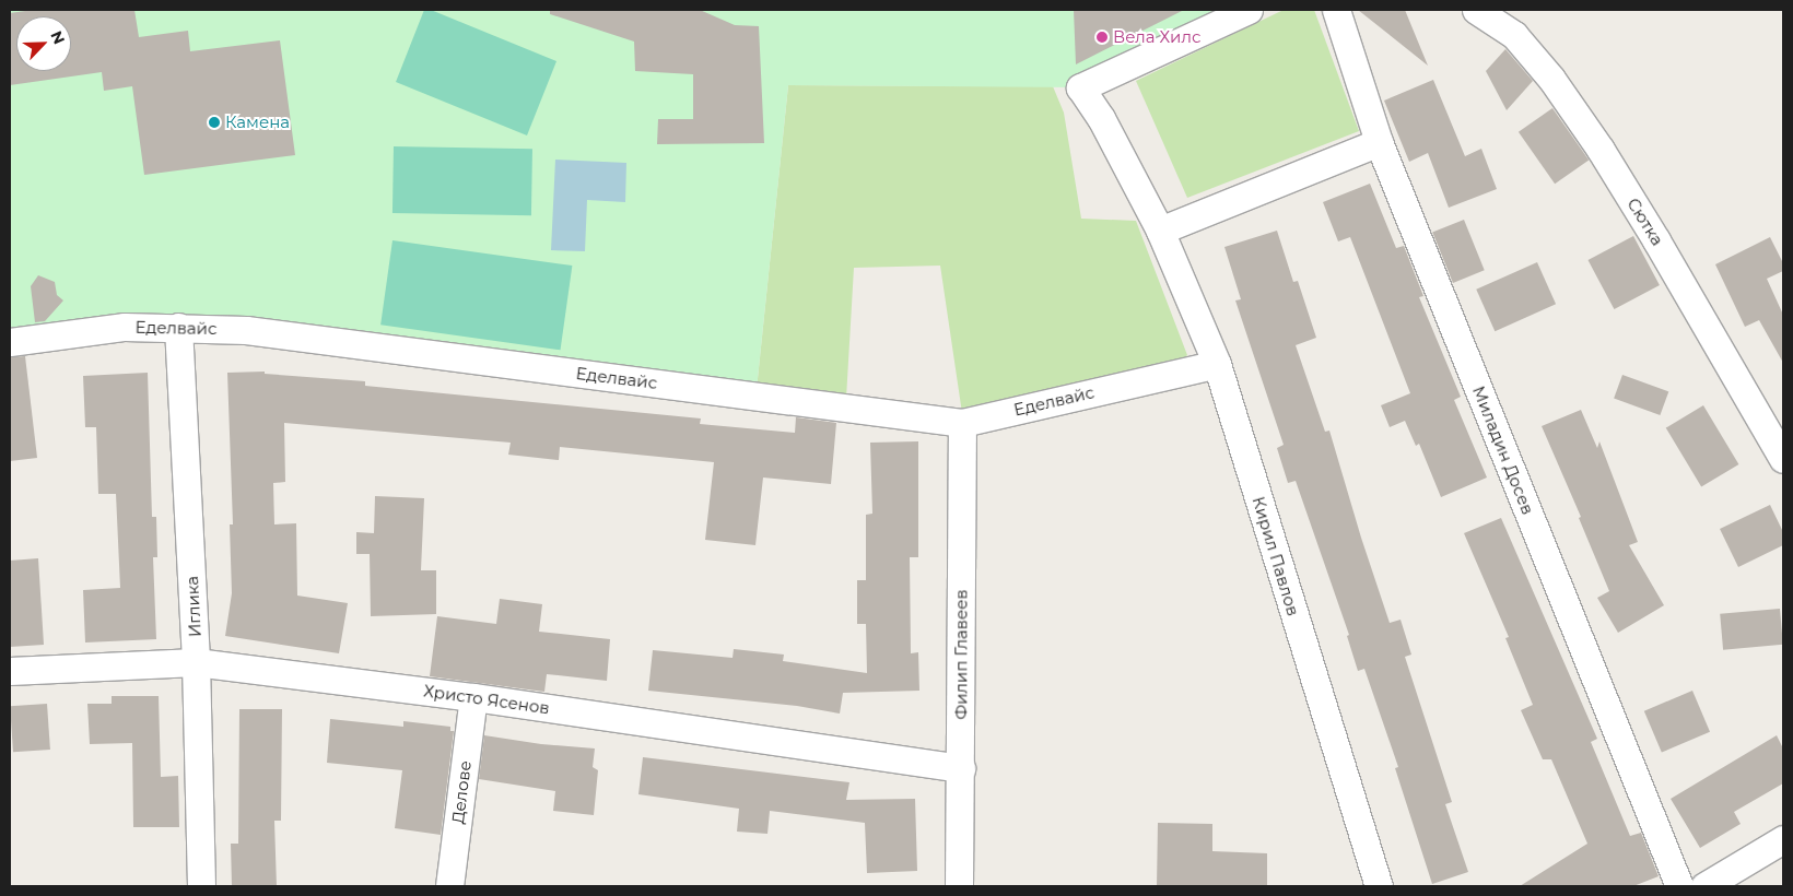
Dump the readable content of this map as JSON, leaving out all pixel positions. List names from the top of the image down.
{
  "streets": {
    "street": [
      "Сютка",
      "Еделвайс",
      "Миладин Досев",
      "Кирил Павлов",
      "Иглика",
      "Филип Главеев",
      "Христо Ясенов",
      "Делове"
    ]
  },
  "crossings": [
    ["Еделвайс", "Кирил Павлов"],
    ["Еделвайс", "Иглика"],
    ["Еделвайс", "Филип Главеев"],
    ["Иглика", "Христо Ясенов"],
    ["Филип Главеев", "Христо Ясенов"],
    ["Христо Ясенов", "Делове"]
  ],
  "places": ["Вела Хилс", "Камена"],
  "north": "top right"
}
